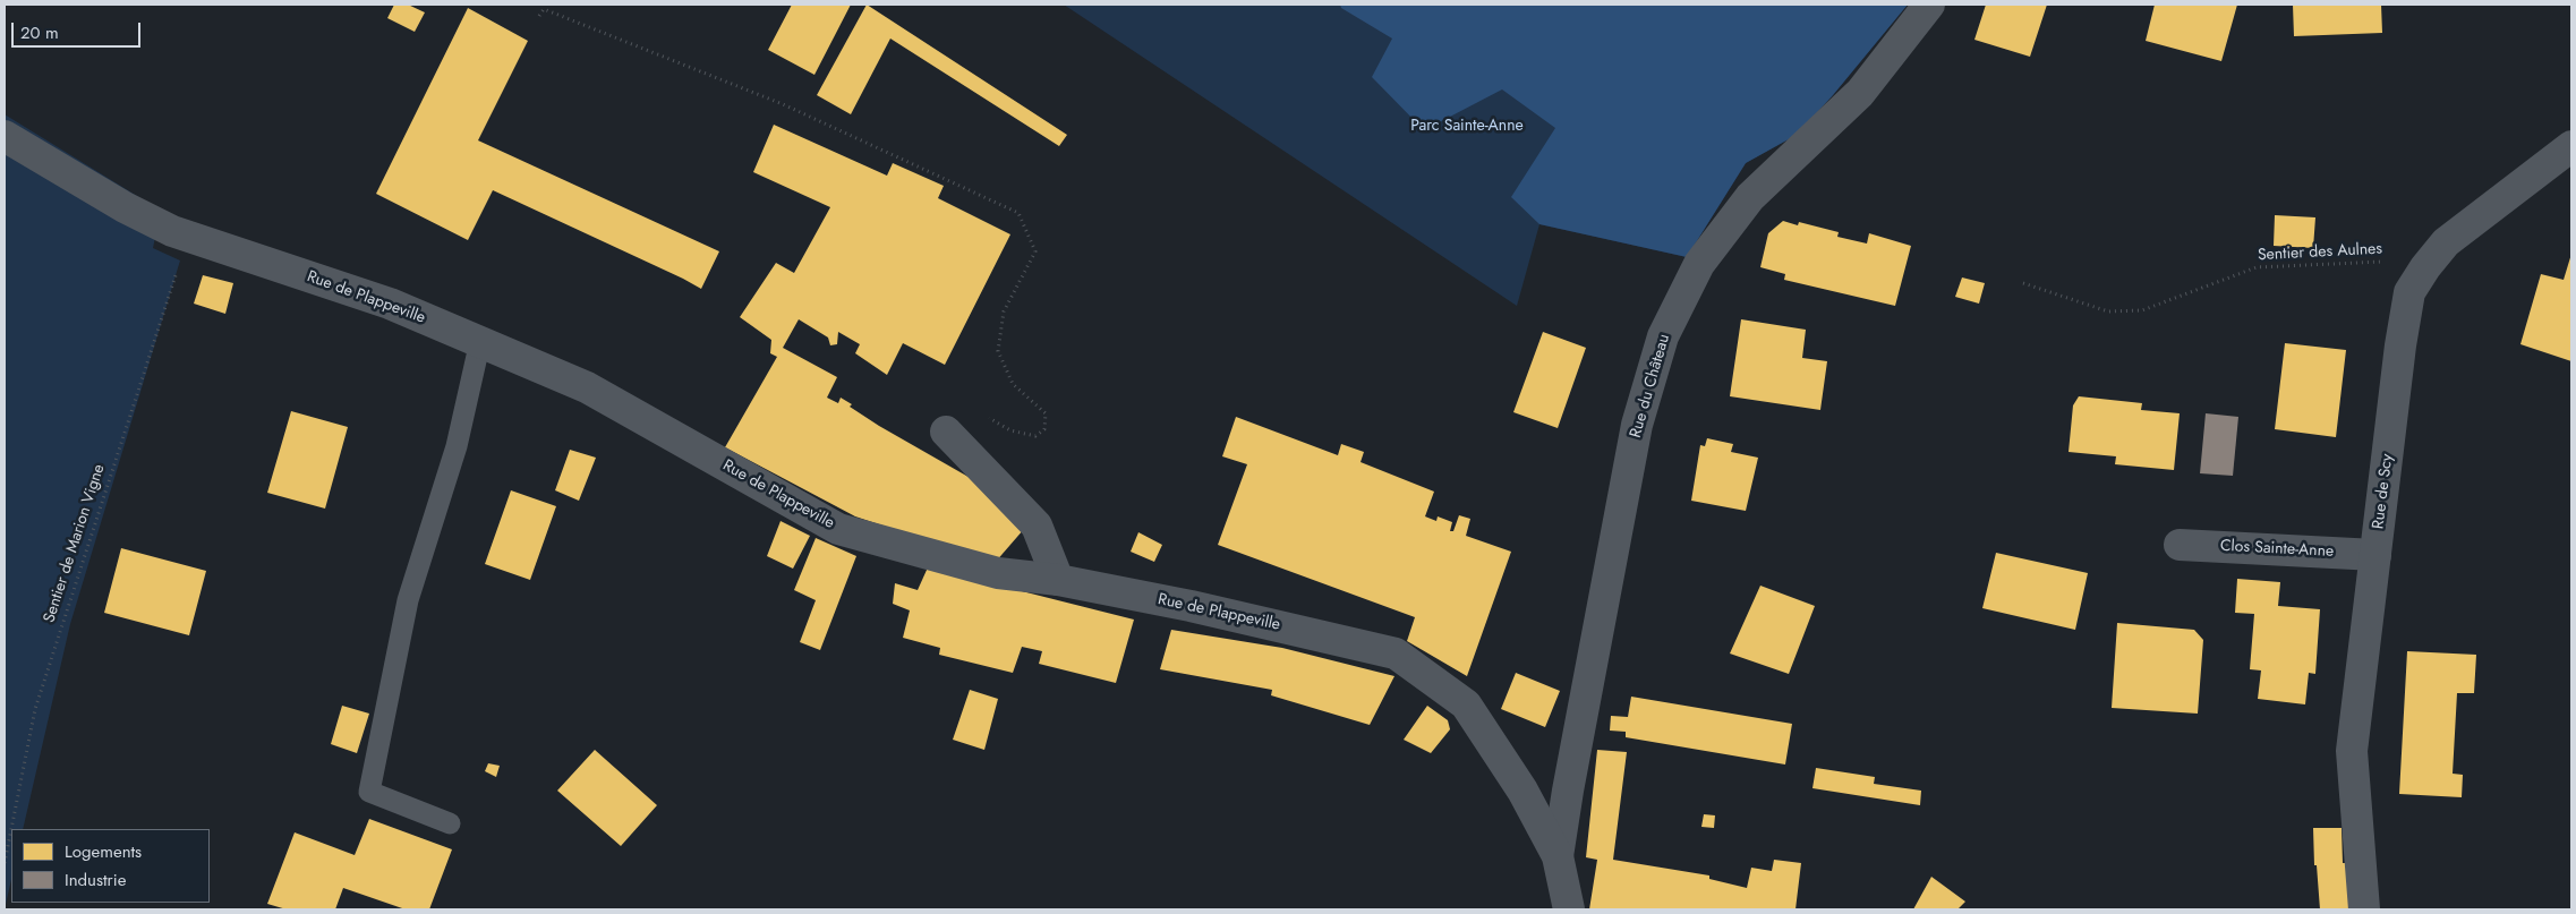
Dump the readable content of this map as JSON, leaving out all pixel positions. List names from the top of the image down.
{
  "streets": {
    "street": [
      "Rue de Plappeville",
      "Rue du Château",
      "Rue de Scy",
      "Clos Sainte-Anne"
    ],
    "path": ["Sentier des Aulnes", "Sentier de Marion Vigne"]
  },
  "crossings": [
    ["Sentier des Aulnes", "Rue de Scy"],
    ["Rue de Plappeville", "Rue du Château"],
    ["Rue de Plappeville", "Sentier de Marion Vigne"],
    ["Rue de Scy", "Clos Sainte-Anne"]
  ],
  "parks": ["Parc Sainte-Anne"],
  "legend": ["Logements", "Industrie"],
  "scale_bar": "20 m"
}
